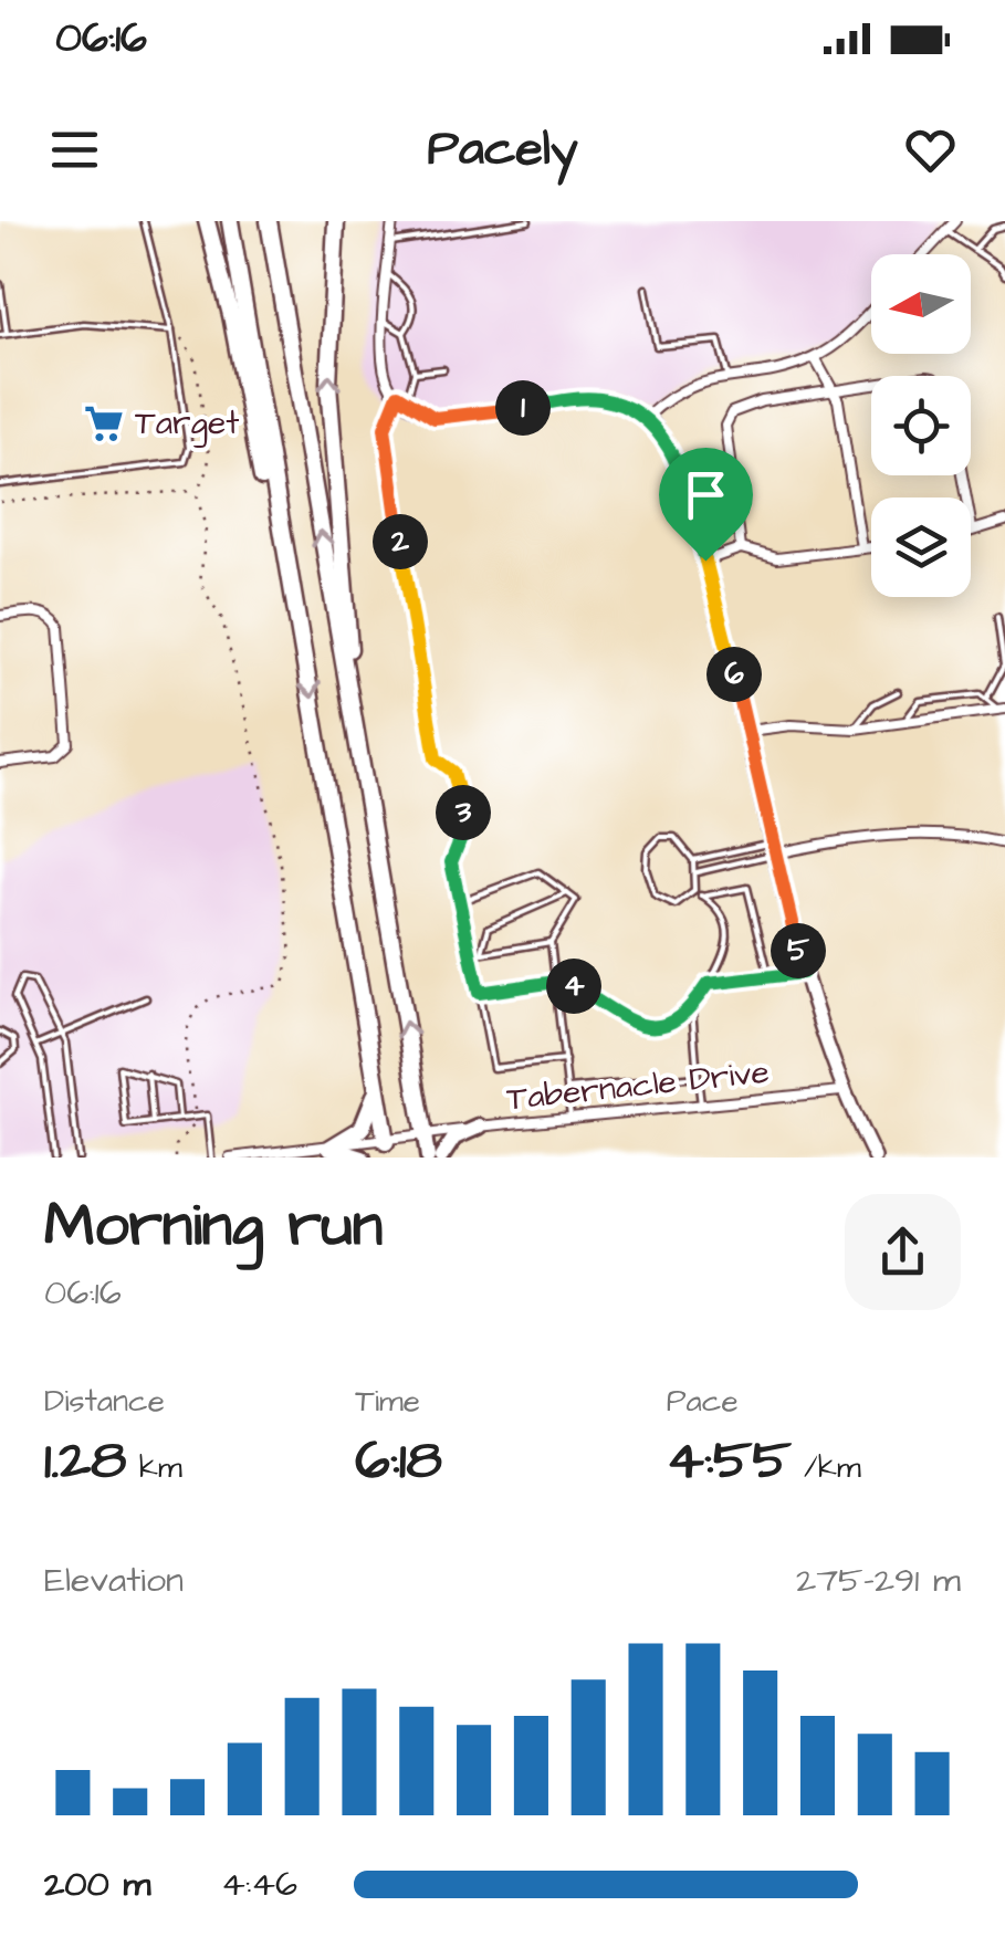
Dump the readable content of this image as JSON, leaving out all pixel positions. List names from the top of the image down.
{
  "streets": {
    "street": ["Tabernacle Drive"]
  },
  "places": {
    "supermarket": ["Target"]
  },
  "north": "left",
  "page": {
    "status": "06:16",
    "header": "Pacely",
    "pins": [
      "1",
      "2",
      "6",
      "3",
      "5",
      "4"
    ],
    "heading": ["Morning run", "06:16"],
    "stats": [
      ["Distance", "1.28 km"],
      ["Time", "6:18"],
      ["Pace", "4:55 /km"]
    ],
    "chart": ["Elevation", "275–291 m"],
    "list": [
      {
        "name": "200 m",
        "note": "4:46"
      }
    ]
  }
}
